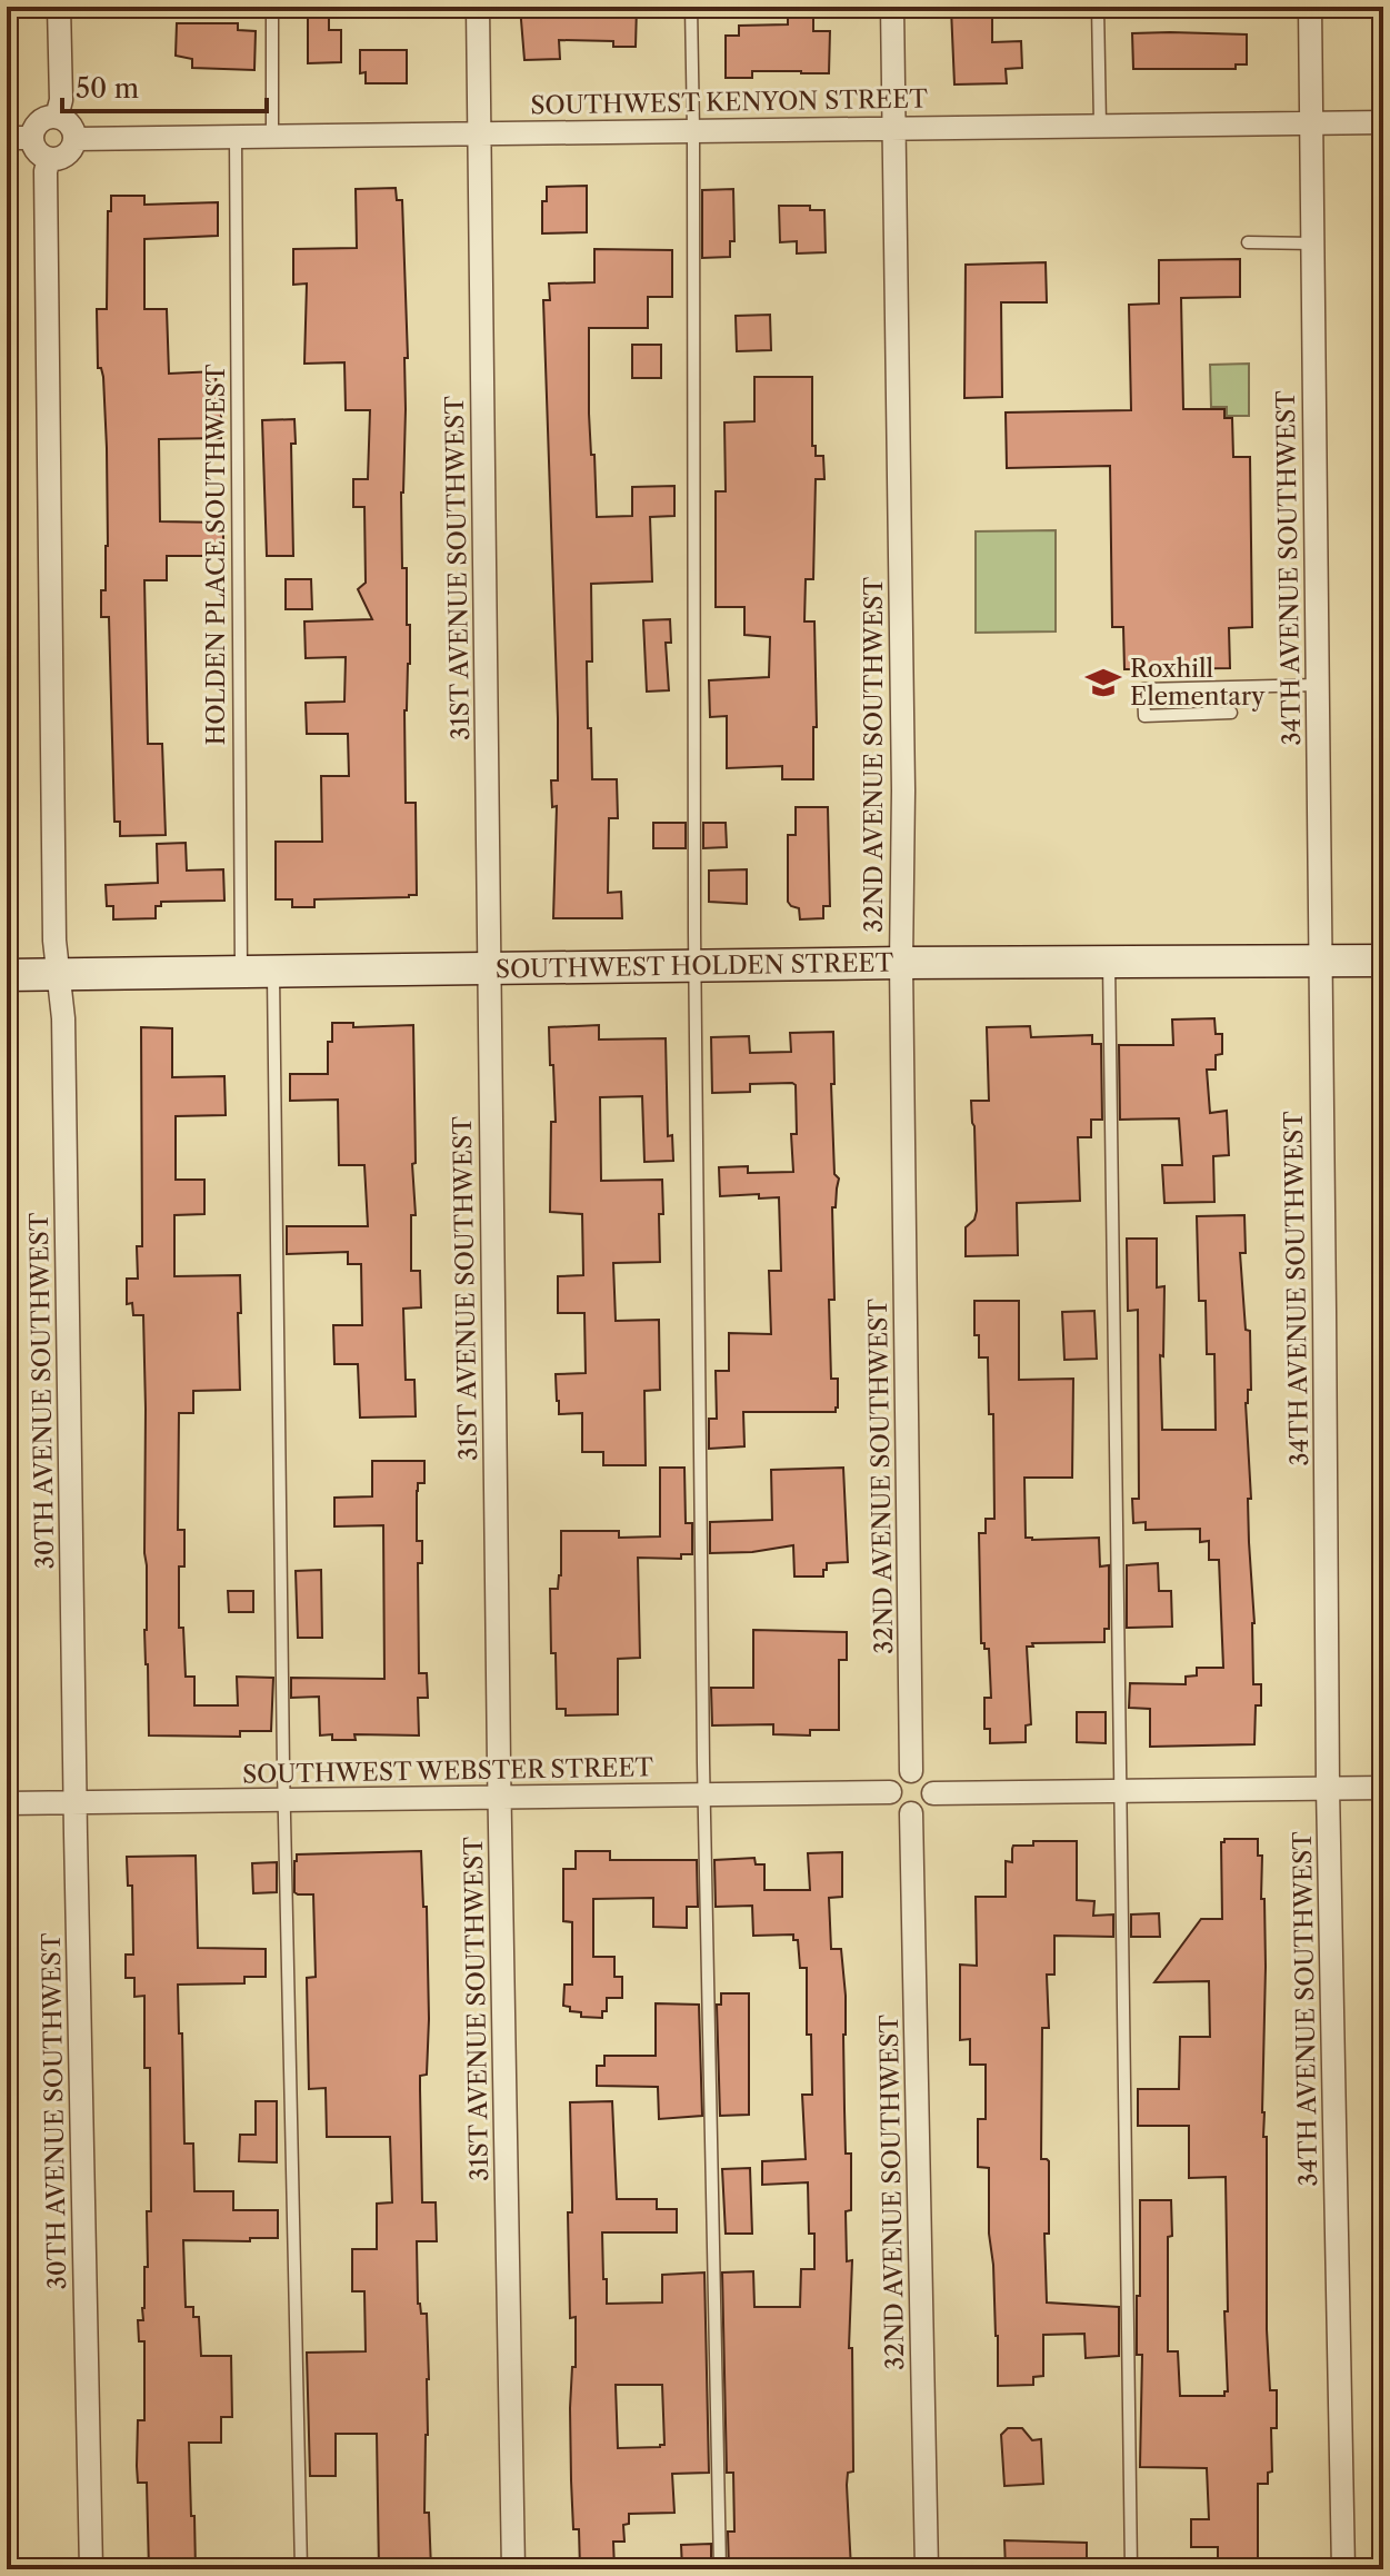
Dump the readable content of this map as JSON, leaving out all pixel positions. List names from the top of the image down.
{
  "streets": {
    "street": [
      "SOUTHWEST KENYON STREET",
      "31ST AVENUE SOUTHWEST",
      "34TH AVENUE SOUTHWEST",
      "32ND AVENUE SOUTHWEST",
      "SOUTHWEST HOLDEN STREET",
      "30TH AVENUE SOUTHWEST",
      "SOUTHWEST WEBSTER STREET"
    ],
    "lane": ["HOLDEN PLACE SOUTHWEST"]
  },
  "crossings": [
    ["SOUTHWEST KENYON STREET", "HOLDEN PLACE SOUTHWEST"],
    ["SOUTHWEST KENYON STREET", "31ST AVENUE SOUTHWEST"],
    ["SOUTHWEST KENYON STREET", "34TH AVENUE SOUTHWEST"],
    ["SOUTHWEST KENYON STREET", "32ND AVENUE SOUTHWEST"],
    ["SOUTHWEST KENYON STREET", "30TH AVENUE SOUTHWEST"],
    ["HOLDEN PLACE SOUTHWEST", "SOUTHWEST HOLDEN STREET"],
    ["31ST AVENUE SOUTHWEST", "SOUTHWEST HOLDEN STREET"],
    ["31ST AVENUE SOUTHWEST", "SOUTHWEST WEBSTER STREET"],
    ["34TH AVENUE SOUTHWEST", "SOUTHWEST HOLDEN STREET"],
    ["32ND AVENUE SOUTHWEST", "SOUTHWEST HOLDEN STREET"],
    ["32ND AVENUE SOUTHWEST", "SOUTHWEST WEBSTER STREET"],
    ["SOUTHWEST HOLDEN STREET", "30TH AVENUE SOUTHWEST"],
    ["30TH AVENUE SOUTHWEST", "SOUTHWEST WEBSTER STREET"]
  ],
  "places": {
    "school or university": ["Roxhill Elementary"]
  },
  "scale_bar": "50 m"
}
